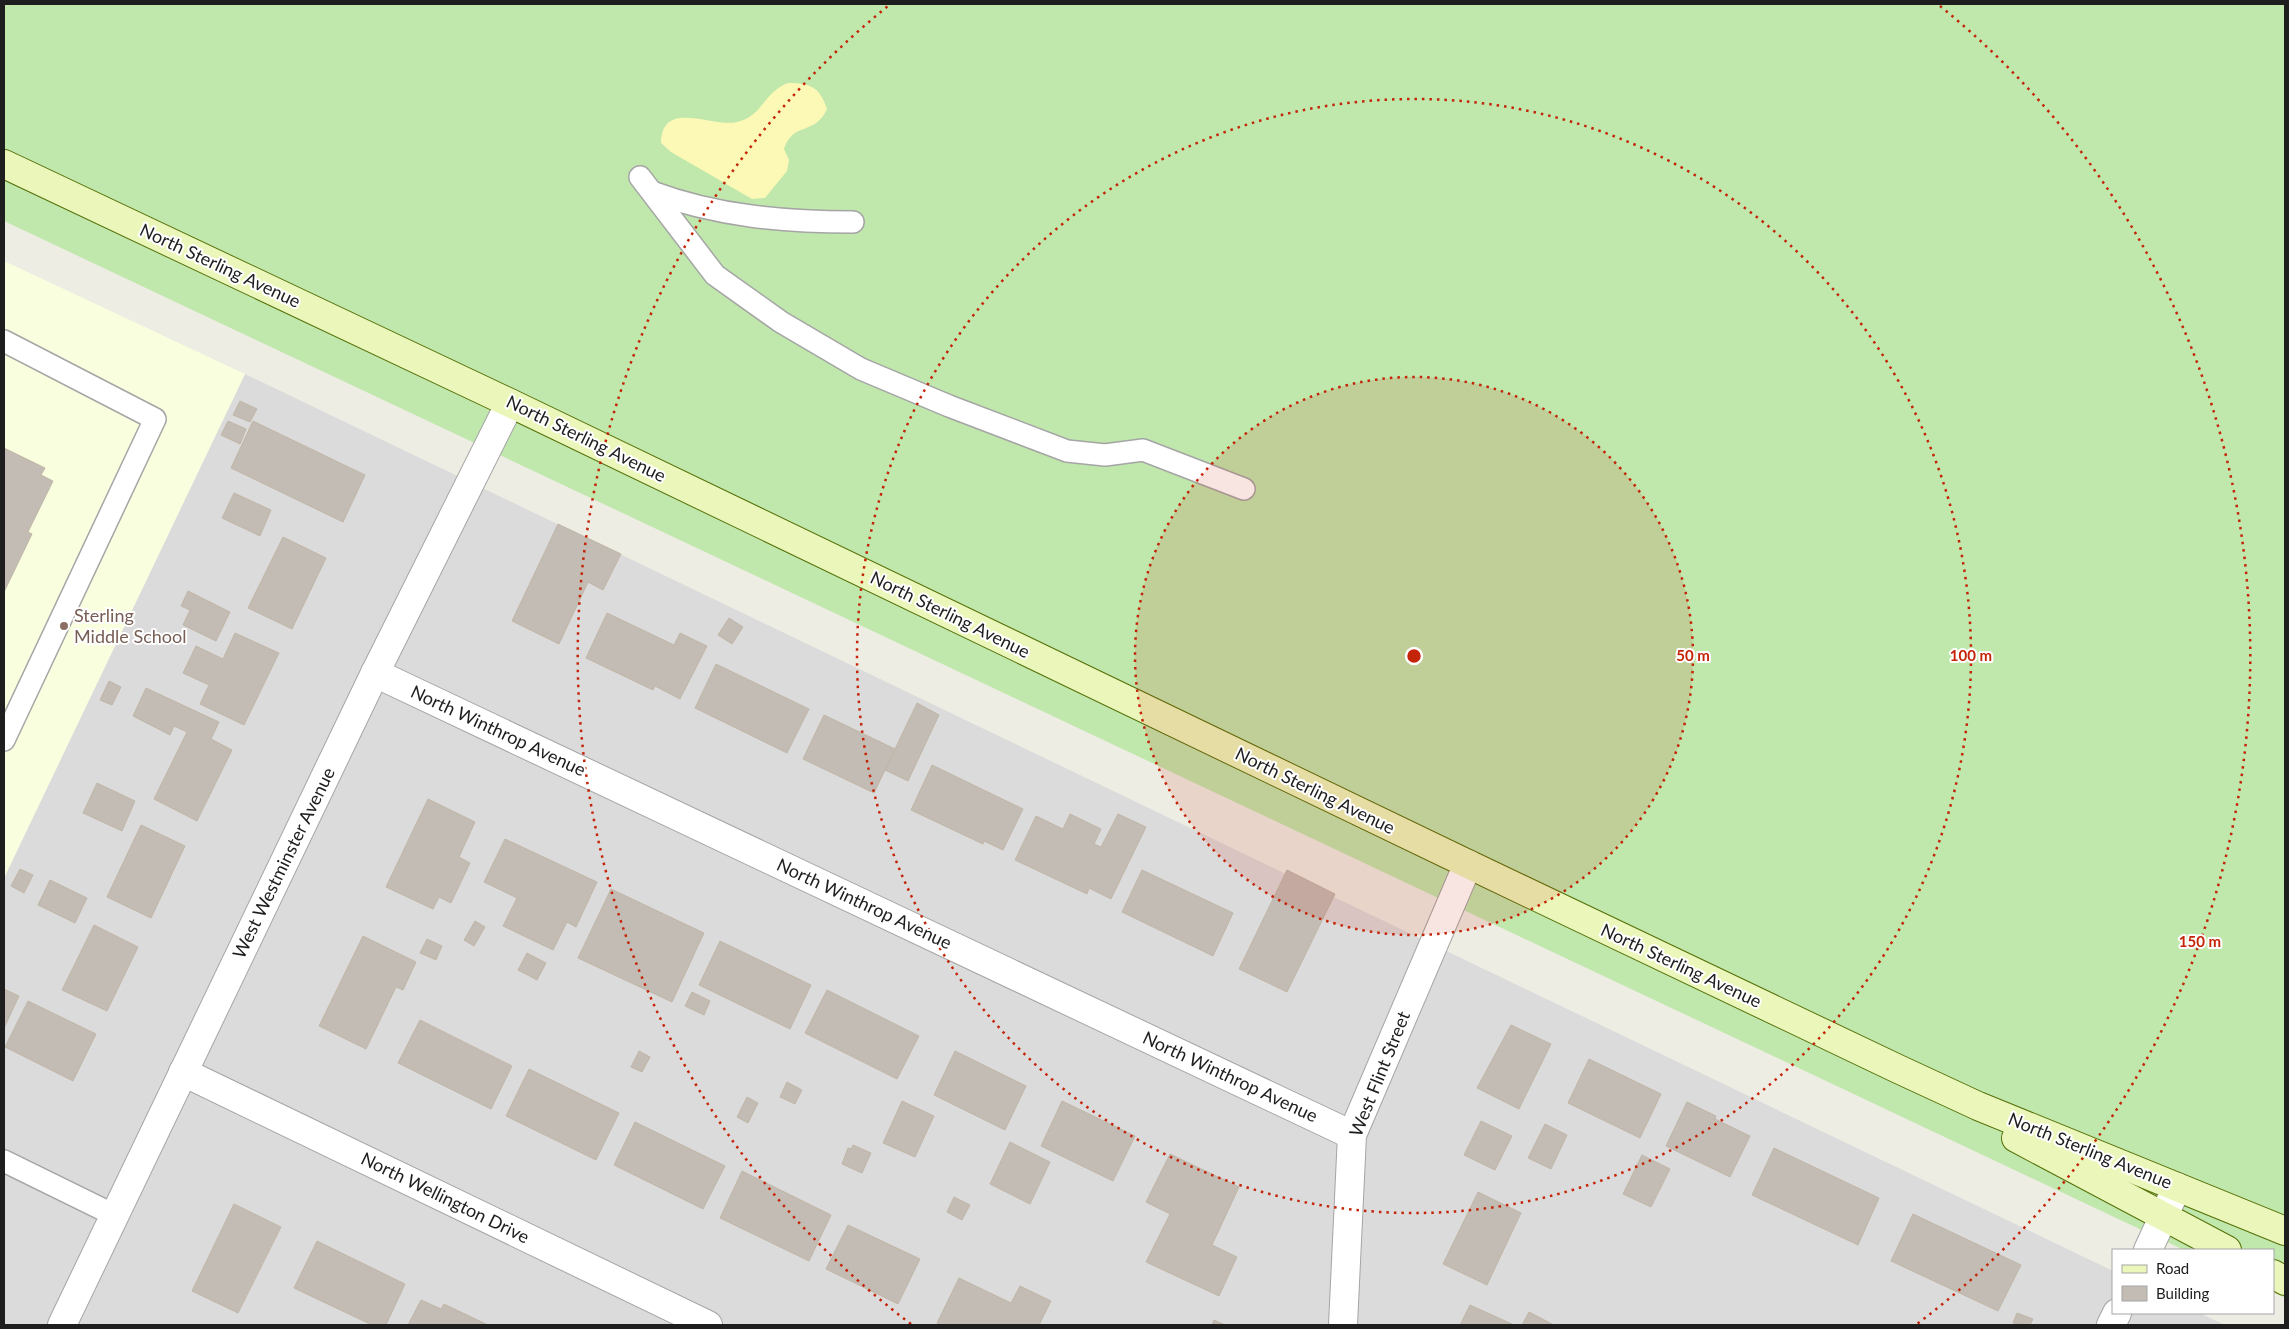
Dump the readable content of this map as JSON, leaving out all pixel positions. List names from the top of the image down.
{
  "streets": {
    "main road": ["North Sterling Avenue"],
    "street": [
      "North Winthrop Avenue",
      "West Westminster Avenue",
      "West Flint Street",
      "North Wellington Drive"
    ]
  },
  "crossings": [
    ["North Sterling Avenue", "West Westminster Avenue"],
    ["North Sterling Avenue", "West Flint Street"],
    ["North Winthrop Avenue", "West Westminster Avenue"],
    ["North Winthrop Avenue", "West Flint Street"],
    ["West Westminster Avenue", "North Wellington Drive"]
  ],
  "places": ["Sterling Middle School"],
  "legend": ["Road", "Building"],
  "rings": ["50 m", "100 m", "150 m"]
}
